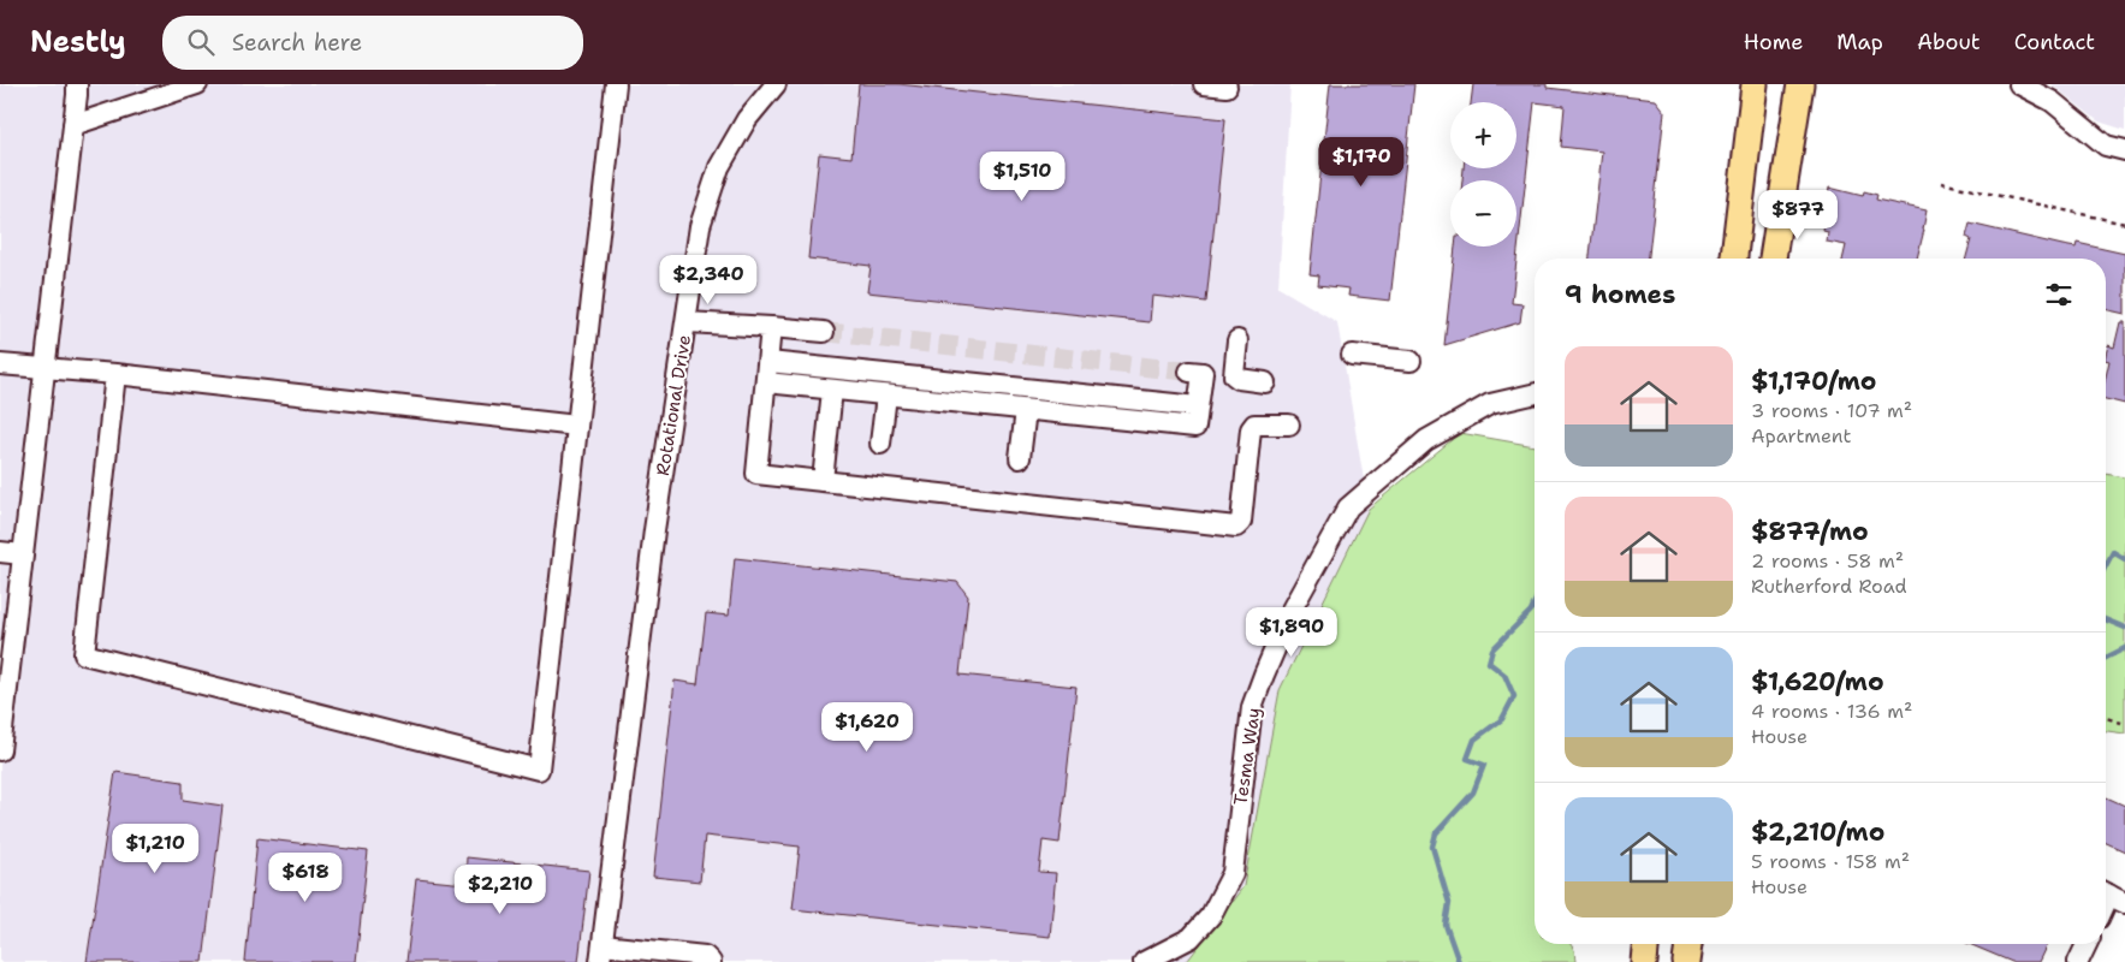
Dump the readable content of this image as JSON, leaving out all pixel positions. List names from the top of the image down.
{
  "streets": {
    "street": ["Rotational Drive", "Tesma Way"]
  },
  "page": {
    "header": "Nestly",
    "search": "Search here",
    "nav": [
      "Home",
      "Map",
      "About",
      "Contact"
    ],
    "map_buttons": ["+", "−"],
    "price": [
      "$1,170",
      "$1,510",
      "$877",
      "$2,340",
      "$1,890",
      "$1,620",
      "$1,210",
      "$618",
      "$2,210"
    ],
    "heading": "9 homes",
    "list": [
      {
        "name": "$1,170/mo",
        "note": "3 rooms · 107 m² · Apartment"
      },
      {
        "name": "$877/mo",
        "note": "2 rooms · 58 m² · Rutherford Road"
      },
      {
        "name": "$1,620/mo",
        "note": "4 rooms · 136 m² · House"
      },
      {
        "name": "$2,210/mo",
        "note": "5 rooms · 158 m² · House"
      }
    ]
  }
}
